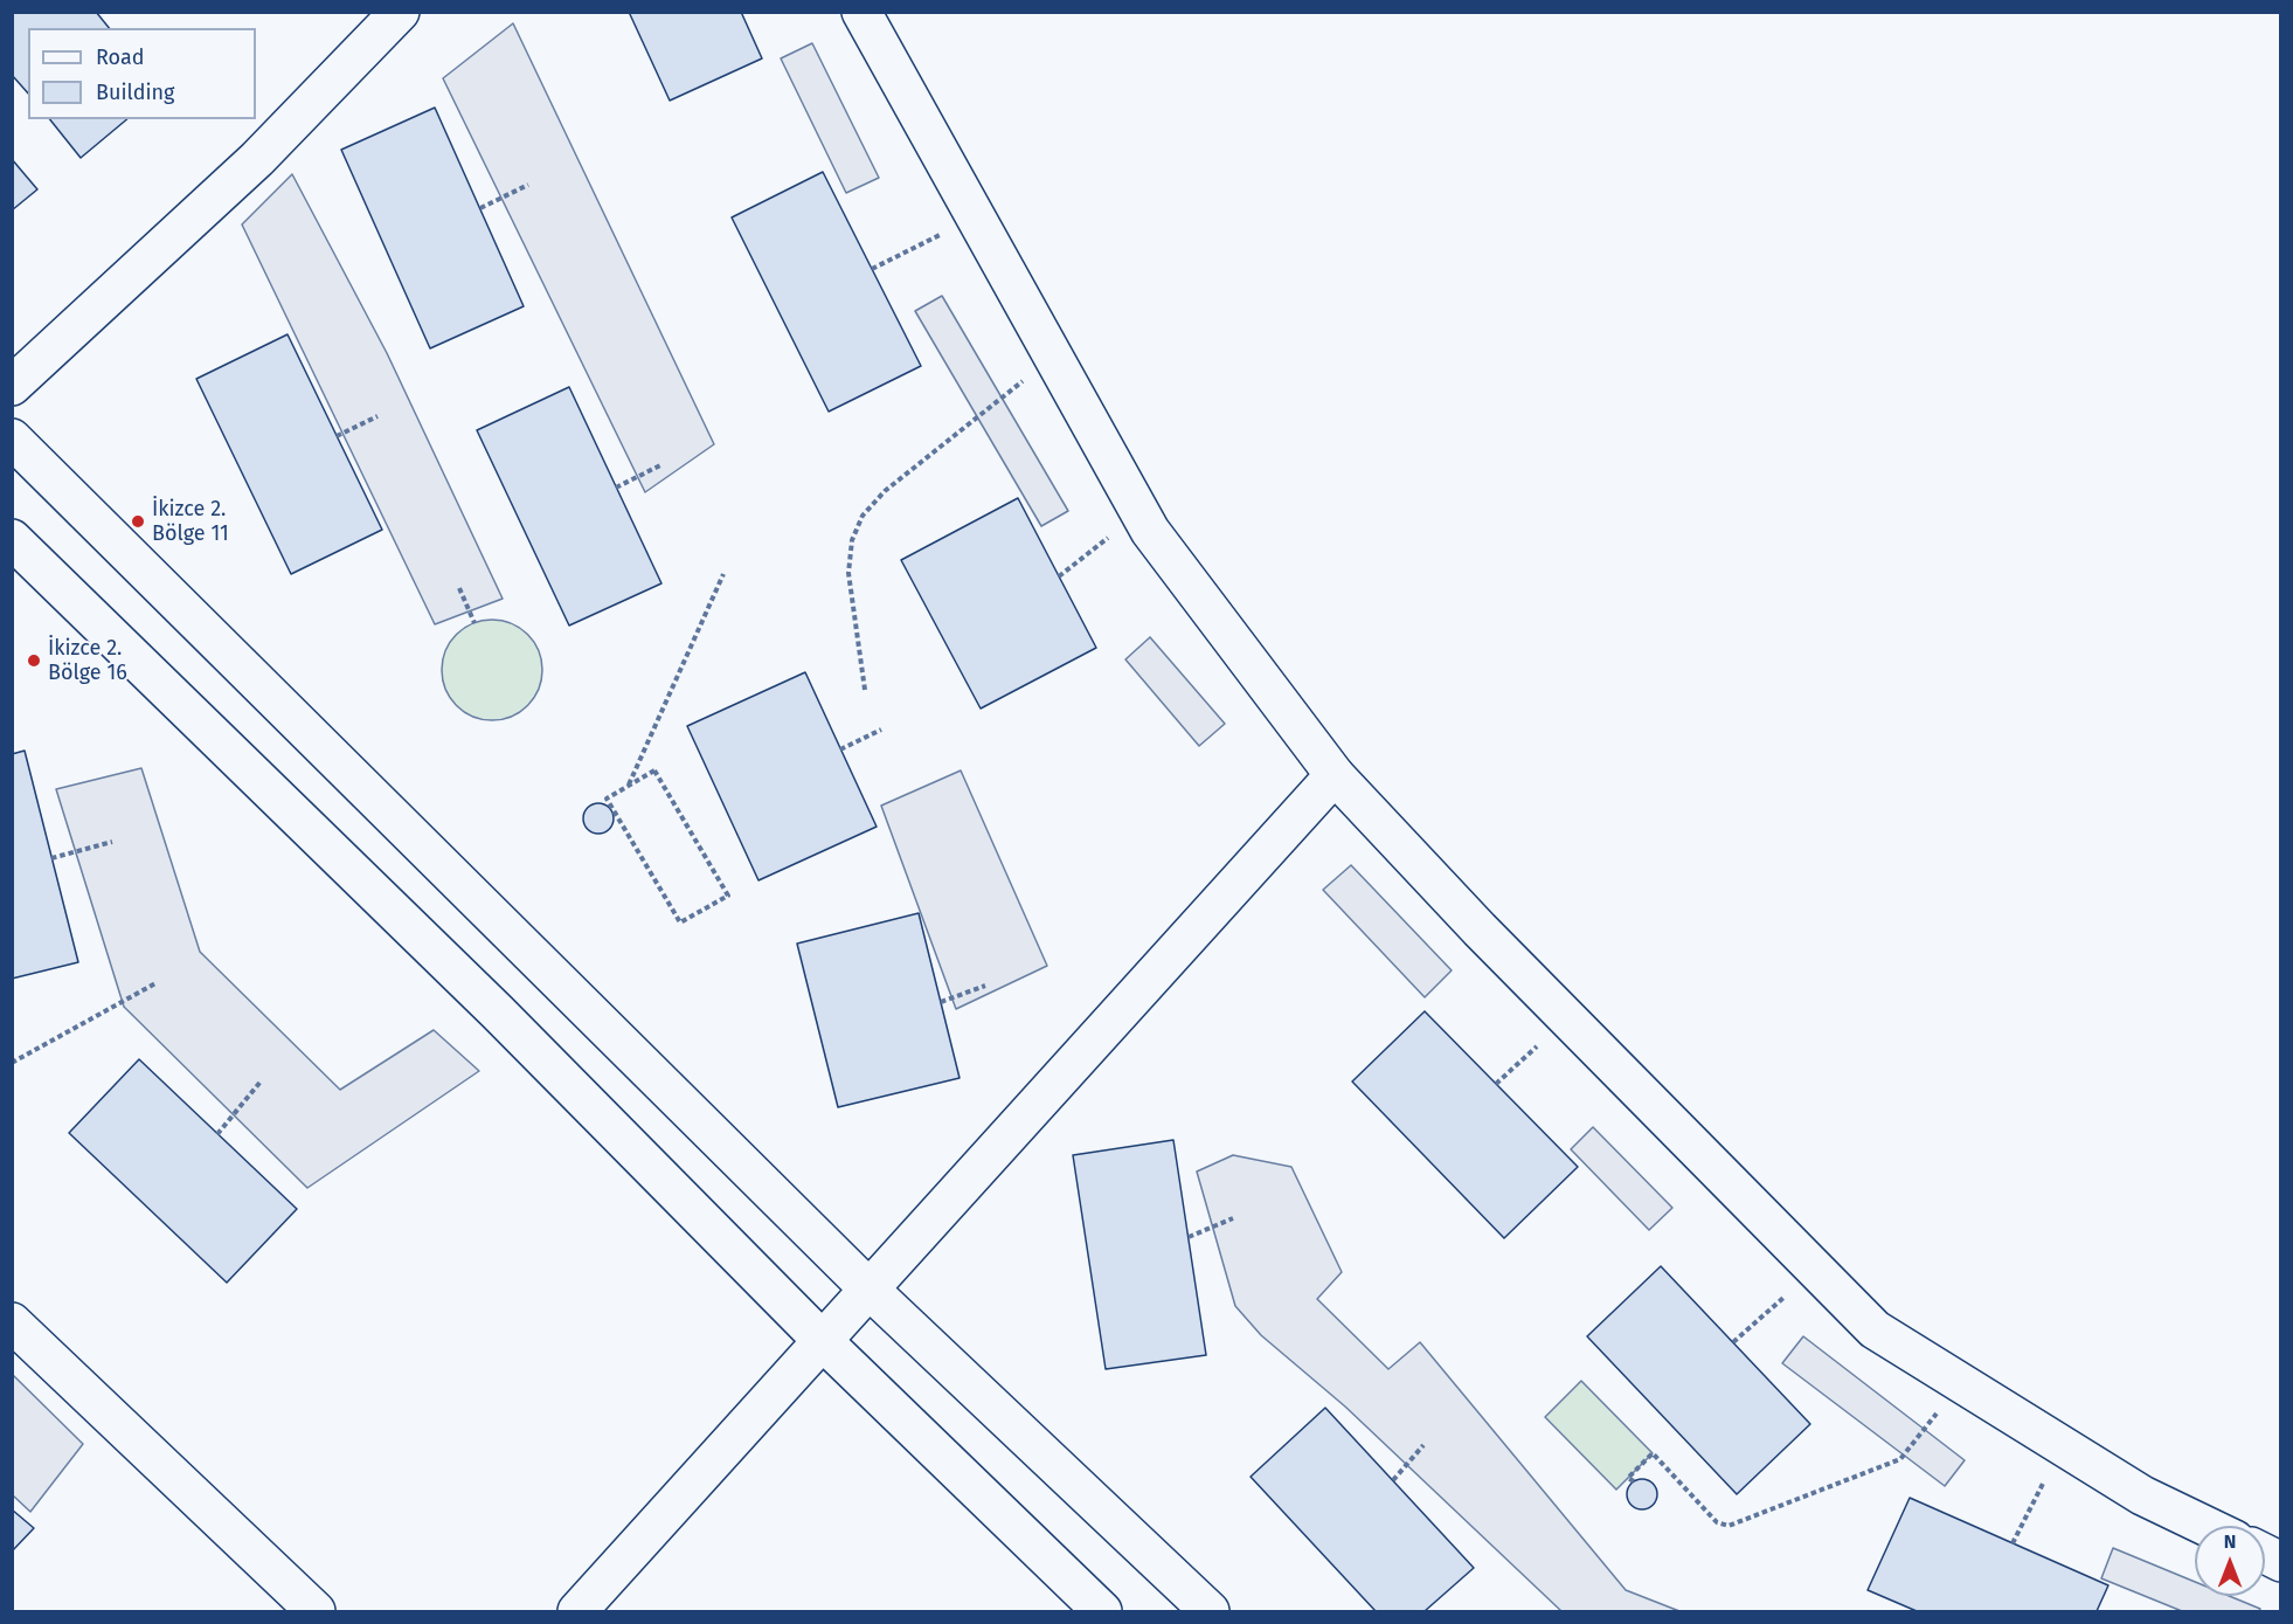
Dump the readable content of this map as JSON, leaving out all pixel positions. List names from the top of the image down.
{
  "places": ["İkizce 2. Bölge 11", "İkizce 2. Bölge 16"],
  "legend": ["Road", "Building"],
  "north": "top"
}
